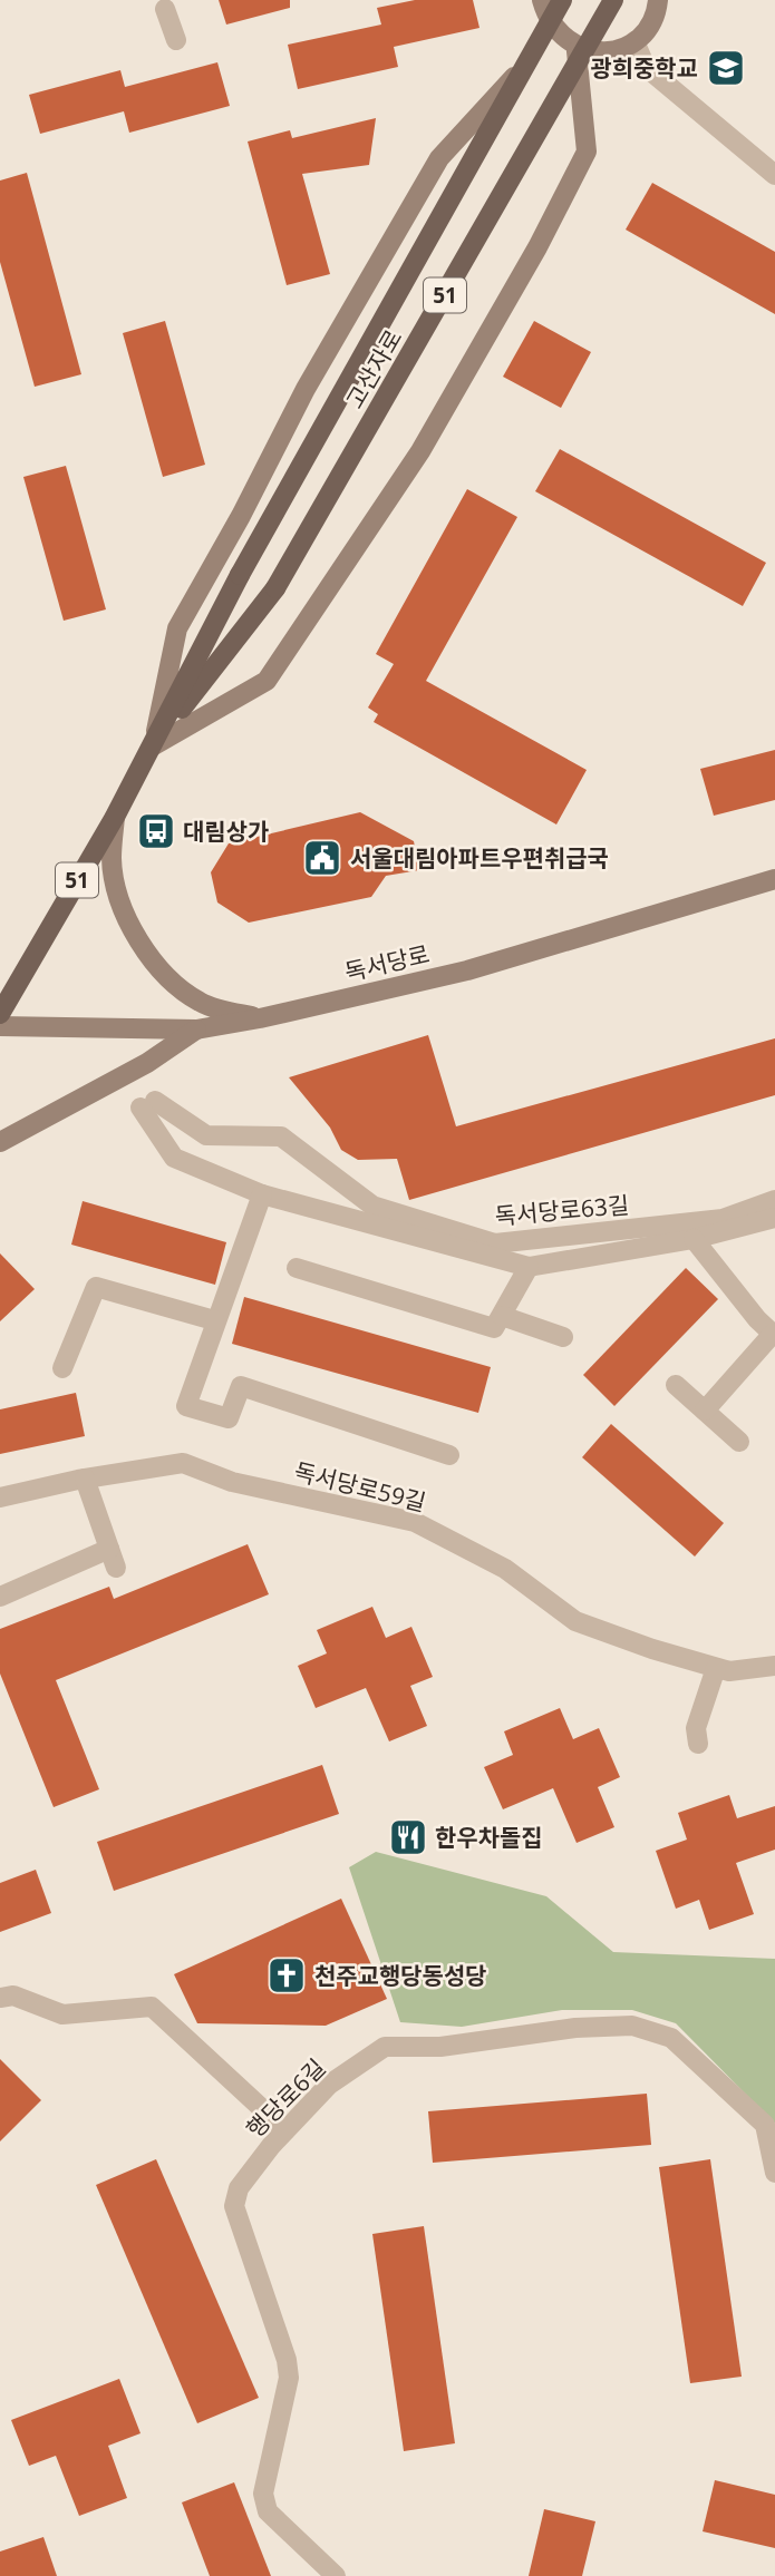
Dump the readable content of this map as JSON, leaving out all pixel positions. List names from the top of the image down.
{
  "streets": {
    "main road": ["51", "고산자로", "독서당로"],
    "street": ["독서당로63길", "독서당로59길", "행당로6길"]
  },
  "places": {
    "school or university": ["광희중학교"],
    "bus stop": ["대림상가"],
    "public building": ["서울대림아파트우편취급국"],
    "restaurant": ["한우차돌집"],
    "church": ["천주교행당동성당"]
  }
}
